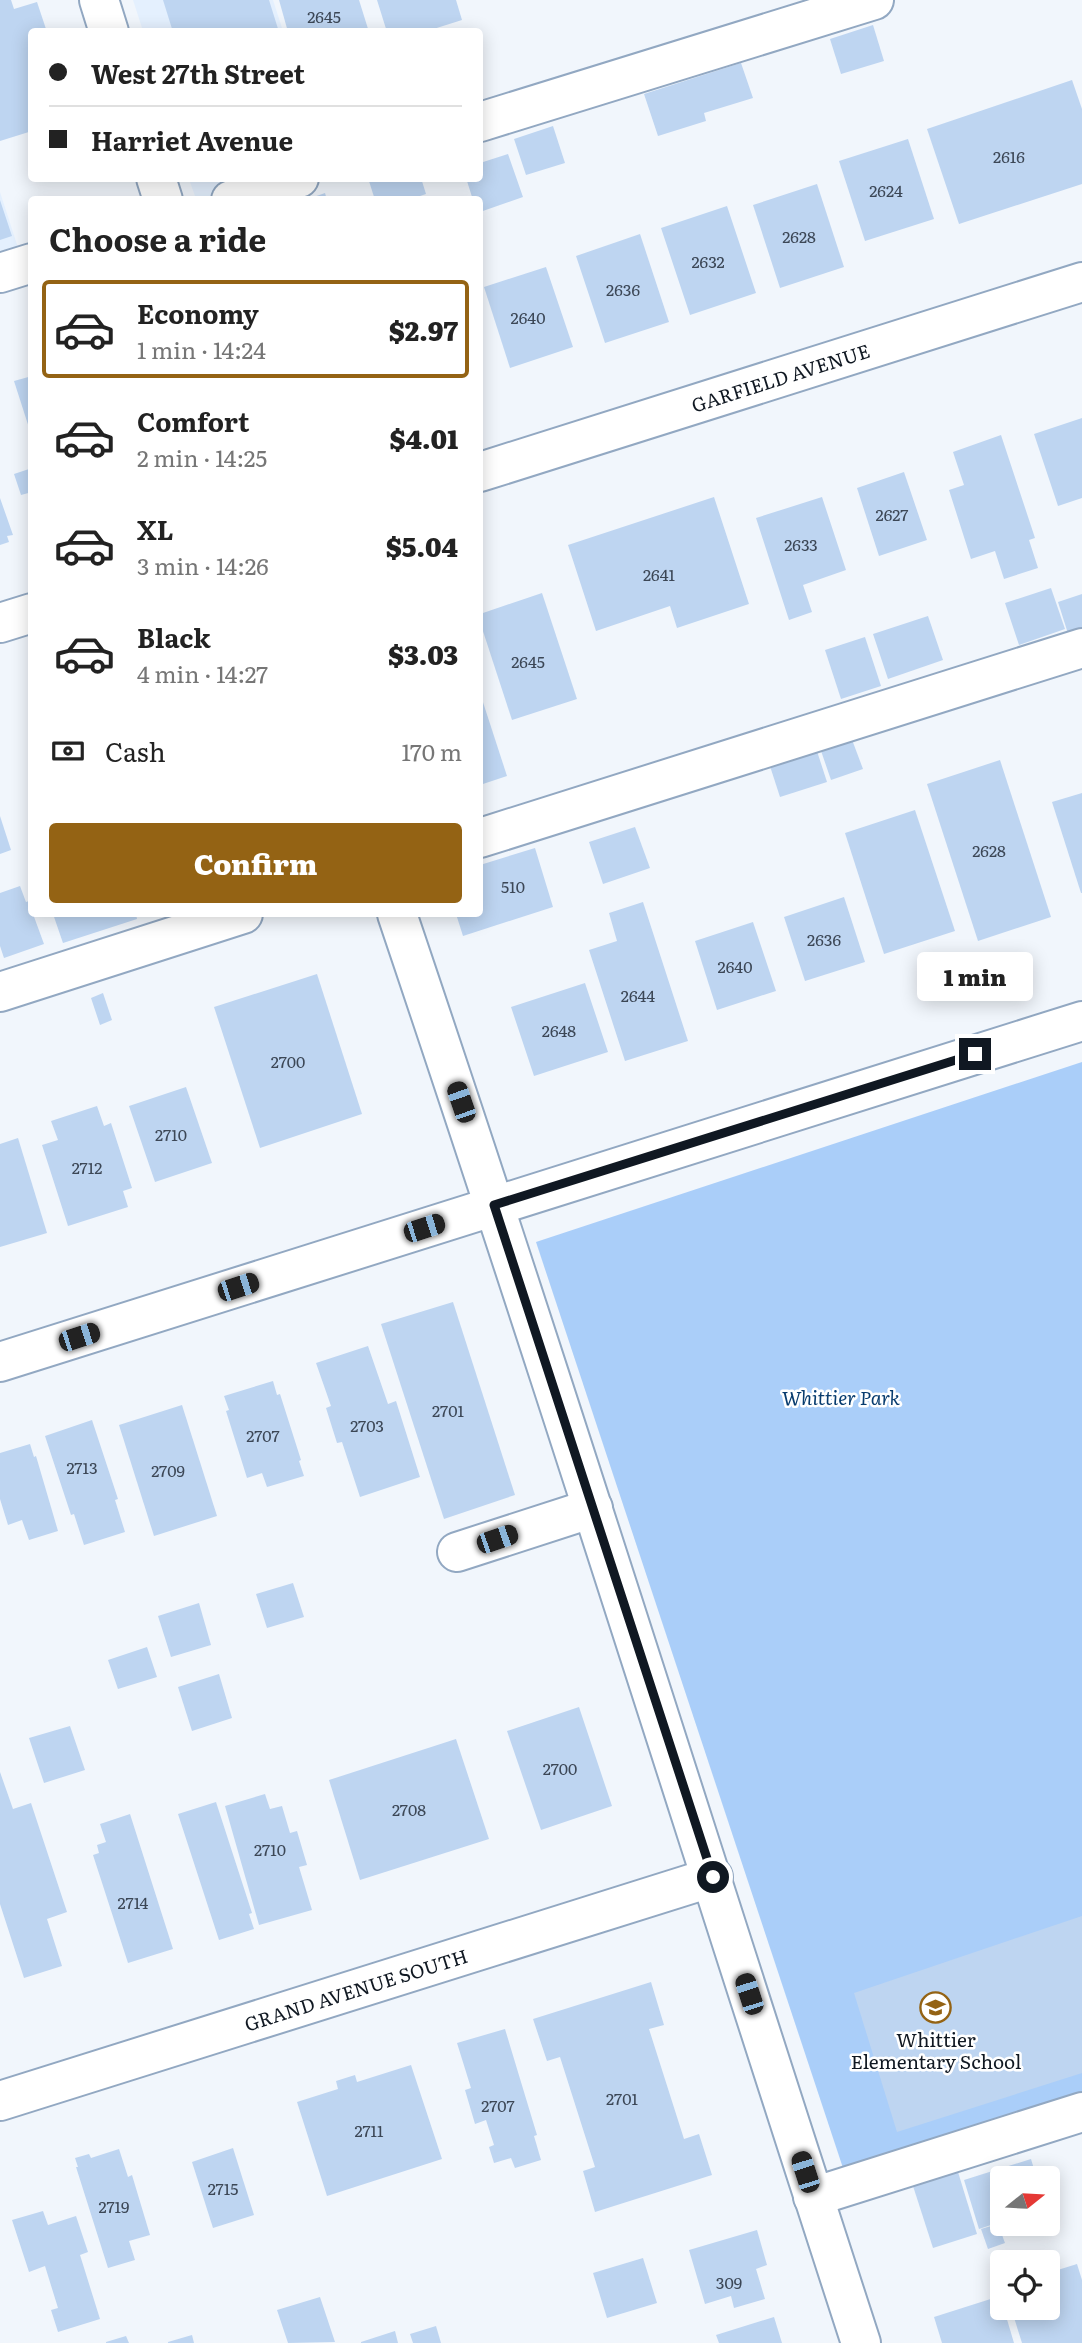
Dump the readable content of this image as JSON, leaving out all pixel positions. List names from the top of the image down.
{
  "streets": {
    "street": ["GARFIELD AVENUE", "GRAND AVENUE SOUTH"]
  },
  "parks": ["Whittier Park"],
  "places": {
    "school or university": ["Whittier Elementary School"]
  },
  "house_numbers": [
    "2645",
    "2616",
    "2624",
    "2628",
    "2632",
    "2636",
    "2640",
    "2627",
    "2633",
    "2641",
    "2645",
    "2628",
    "510",
    "2636",
    "2640",
    "2644",
    "2648",
    "2700",
    "2710",
    "2712",
    "2701",
    "2703",
    "2707",
    "2713",
    "2709",
    "2700",
    "2708",
    "2710",
    "2714",
    "2701",
    "2707",
    "2711",
    "2715",
    "2719",
    "309"
  ],
  "north": "right",
  "page": {
    "banner": ["West 27th Street", "Harriet Avenue"],
    "heading": "Choose a ride",
    "list": [
      {
        "name": "Economy",
        "note": "1 min · 14:24",
        "value": "$2.97"
      },
      {
        "name": "Comfort",
        "note": "2 min · 14:25",
        "value": "$4.01"
      },
      {
        "name": "XL",
        "note": "3 min · 14:26",
        "value": "$5.04"
      },
      {
        "name": "Black",
        "note": "4 min · 14:27",
        "value": "$3.03"
      }
    ],
    "pay": ["Cash", "170 m"],
    "buttons": "Confirm",
    "bubble": "1 min"
  }
}
